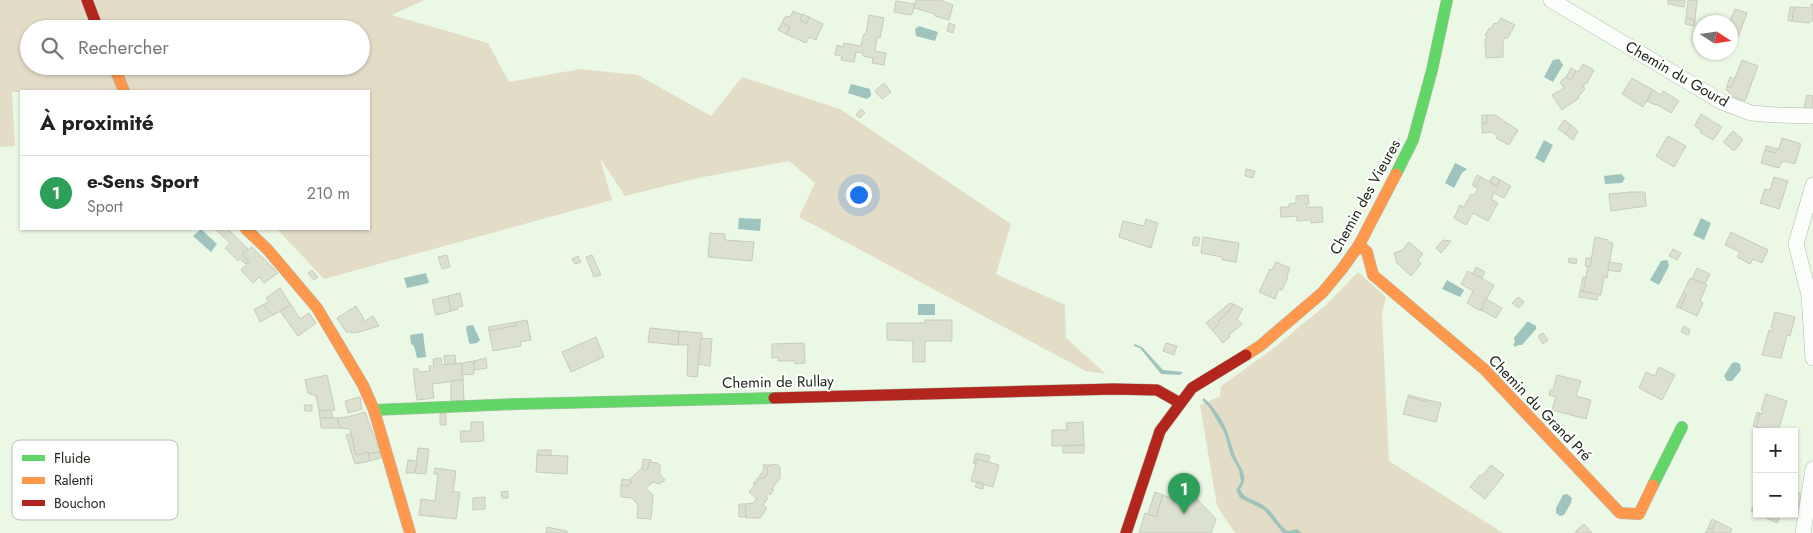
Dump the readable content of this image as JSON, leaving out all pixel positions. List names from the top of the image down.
{
  "streets": {
    "street": [
      "Chemin du Gourd",
      "Chemin des Vieures",
      "Chemin de Rullay",
      "Chemin du Grand Pré"
    ]
  },
  "crossings": [
    ["Chemin des Vieures", "Chemin de Rullay"],
    ["Chemin des Vieures", "Chemin du Grand Pré"]
  ],
  "legend": ["Fluide", "Ralenti", "Bouchon"],
  "north": "right",
  "page": {
    "search": "Rechercher",
    "heading": "À proximité",
    "list": [
      {
        "mark": "1",
        "name": "e-Sens Sport",
        "note": "Sport",
        "value": "210 m"
      }
    ],
    "map_buttons": ["+", "−"],
    "pins": "1"
  }
}
